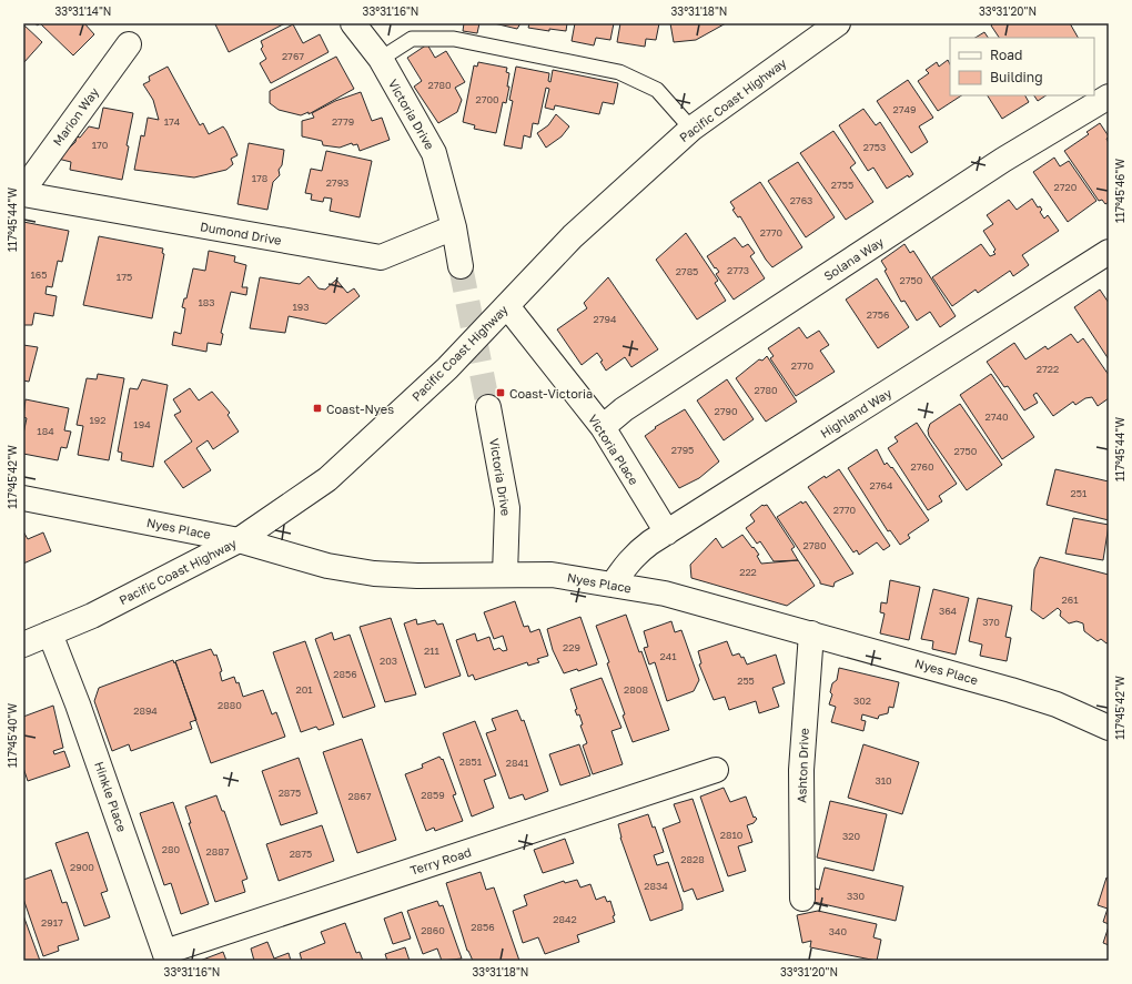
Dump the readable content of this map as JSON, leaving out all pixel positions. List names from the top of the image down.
{
  "streets": {
    "main road": [
      "Pacific Coast Highway",
      "Victoria Drive",
      "Marion Way",
      "Dumond Drive",
      "Solana Way",
      "Highland Way",
      "Victoria Place",
      "Nyes Place",
      "Ashton Drive",
      "Hinkle Place",
      "Terry Road"
    ]
  },
  "crossings": [
    ["Pacific Coast Highway", "Victoria Place"],
    ["Pacific Coast Highway", "Nyes Place"],
    ["Pacific Coast Highway", "Hinkle Place"],
    ["Victoria Drive", "Dumond Drive"],
    ["Victoria Drive", "Nyes Place"],
    ["Solana Way", "Victoria Place"],
    ["Highland Way", "Victoria Place"],
    ["Highland Way", "Nyes Place"],
    ["Nyes Place", "Ashton Drive"],
    ["Hinkle Place", "Terry Road"]
  ],
  "places": {
    "transit": ["Coast-Victoria", "Coast-Nyes"]
  },
  "house_numbers": [
    "2767",
    "2780",
    "2700",
    "2749",
    "174",
    "2779",
    "170",
    "2753",
    "178",
    "2793",
    "2755",
    "2720",
    "2763",
    "2770",
    "2773",
    "2785",
    "165",
    "175",
    "2750",
    "183",
    "193",
    "2756",
    "2794",
    "2770",
    "2722",
    "2780",
    "2790",
    "2740",
    "192",
    "194",
    "184",
    "2795",
    "2750",
    "2760",
    "2764",
    "251",
    "2770",
    "2780",
    "222",
    "261",
    "364",
    "370",
    "229",
    "211",
    "241",
    "203",
    "2856",
    "255",
    "201",
    "2808",
    "302",
    "2880",
    "2894",
    "2851",
    "2841",
    "310",
    "2875",
    "2859",
    "2867",
    "2810",
    "320",
    "280",
    "2887",
    "2875",
    "2828",
    "2900",
    "2834",
    "330",
    "2842",
    "2917",
    "2856",
    "2860",
    "340"
  ],
  "legend": ["Road", "Building"],
  "coordinates": [
    "33°31'14\"N",
    "33°31'16\"N",
    "33°31'18\"N",
    "33°31'20\"N",
    "117°45'46\"W",
    "117°45'44\"W",
    "117°45'42\"W",
    "117°45'40\"W"
  ]
}
